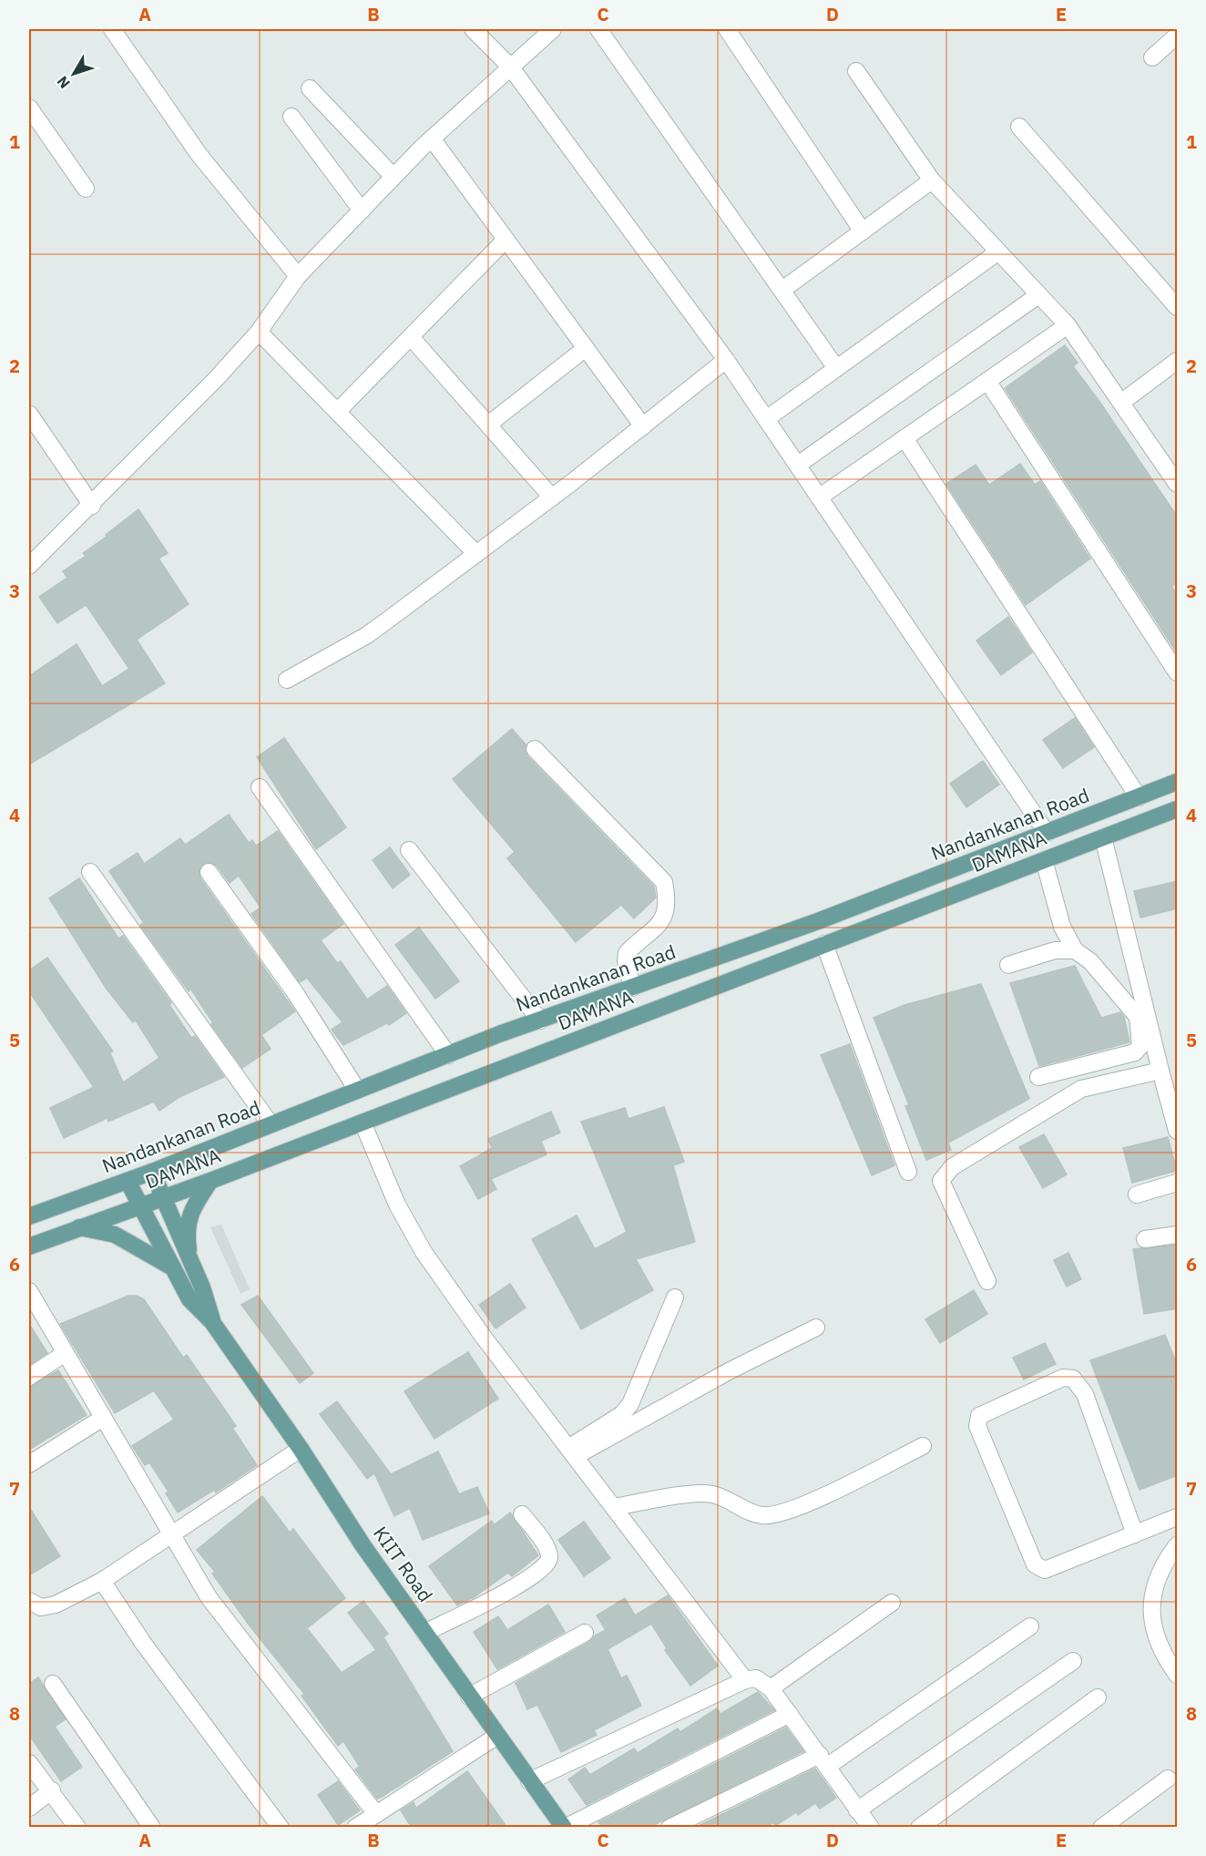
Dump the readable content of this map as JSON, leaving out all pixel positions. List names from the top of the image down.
{
  "streets": {
    "main road": ["Nandankanan Road", "DAMANA", "KIIT Road"]
  },
  "crossings": [
    ["Nandankanan Road", "KIIT Road"],
    ["DAMANA", "KIIT Road"]
  ],
  "north": "bottom left",
  "grid": {
    "columns": [
      "A",
      "B",
      "C",
      "D",
      "E"
    ],
    "rows": [
      "1",
      "2",
      "3",
      "4",
      "5",
      "6",
      "7",
      "8"
    ]
  }
}
